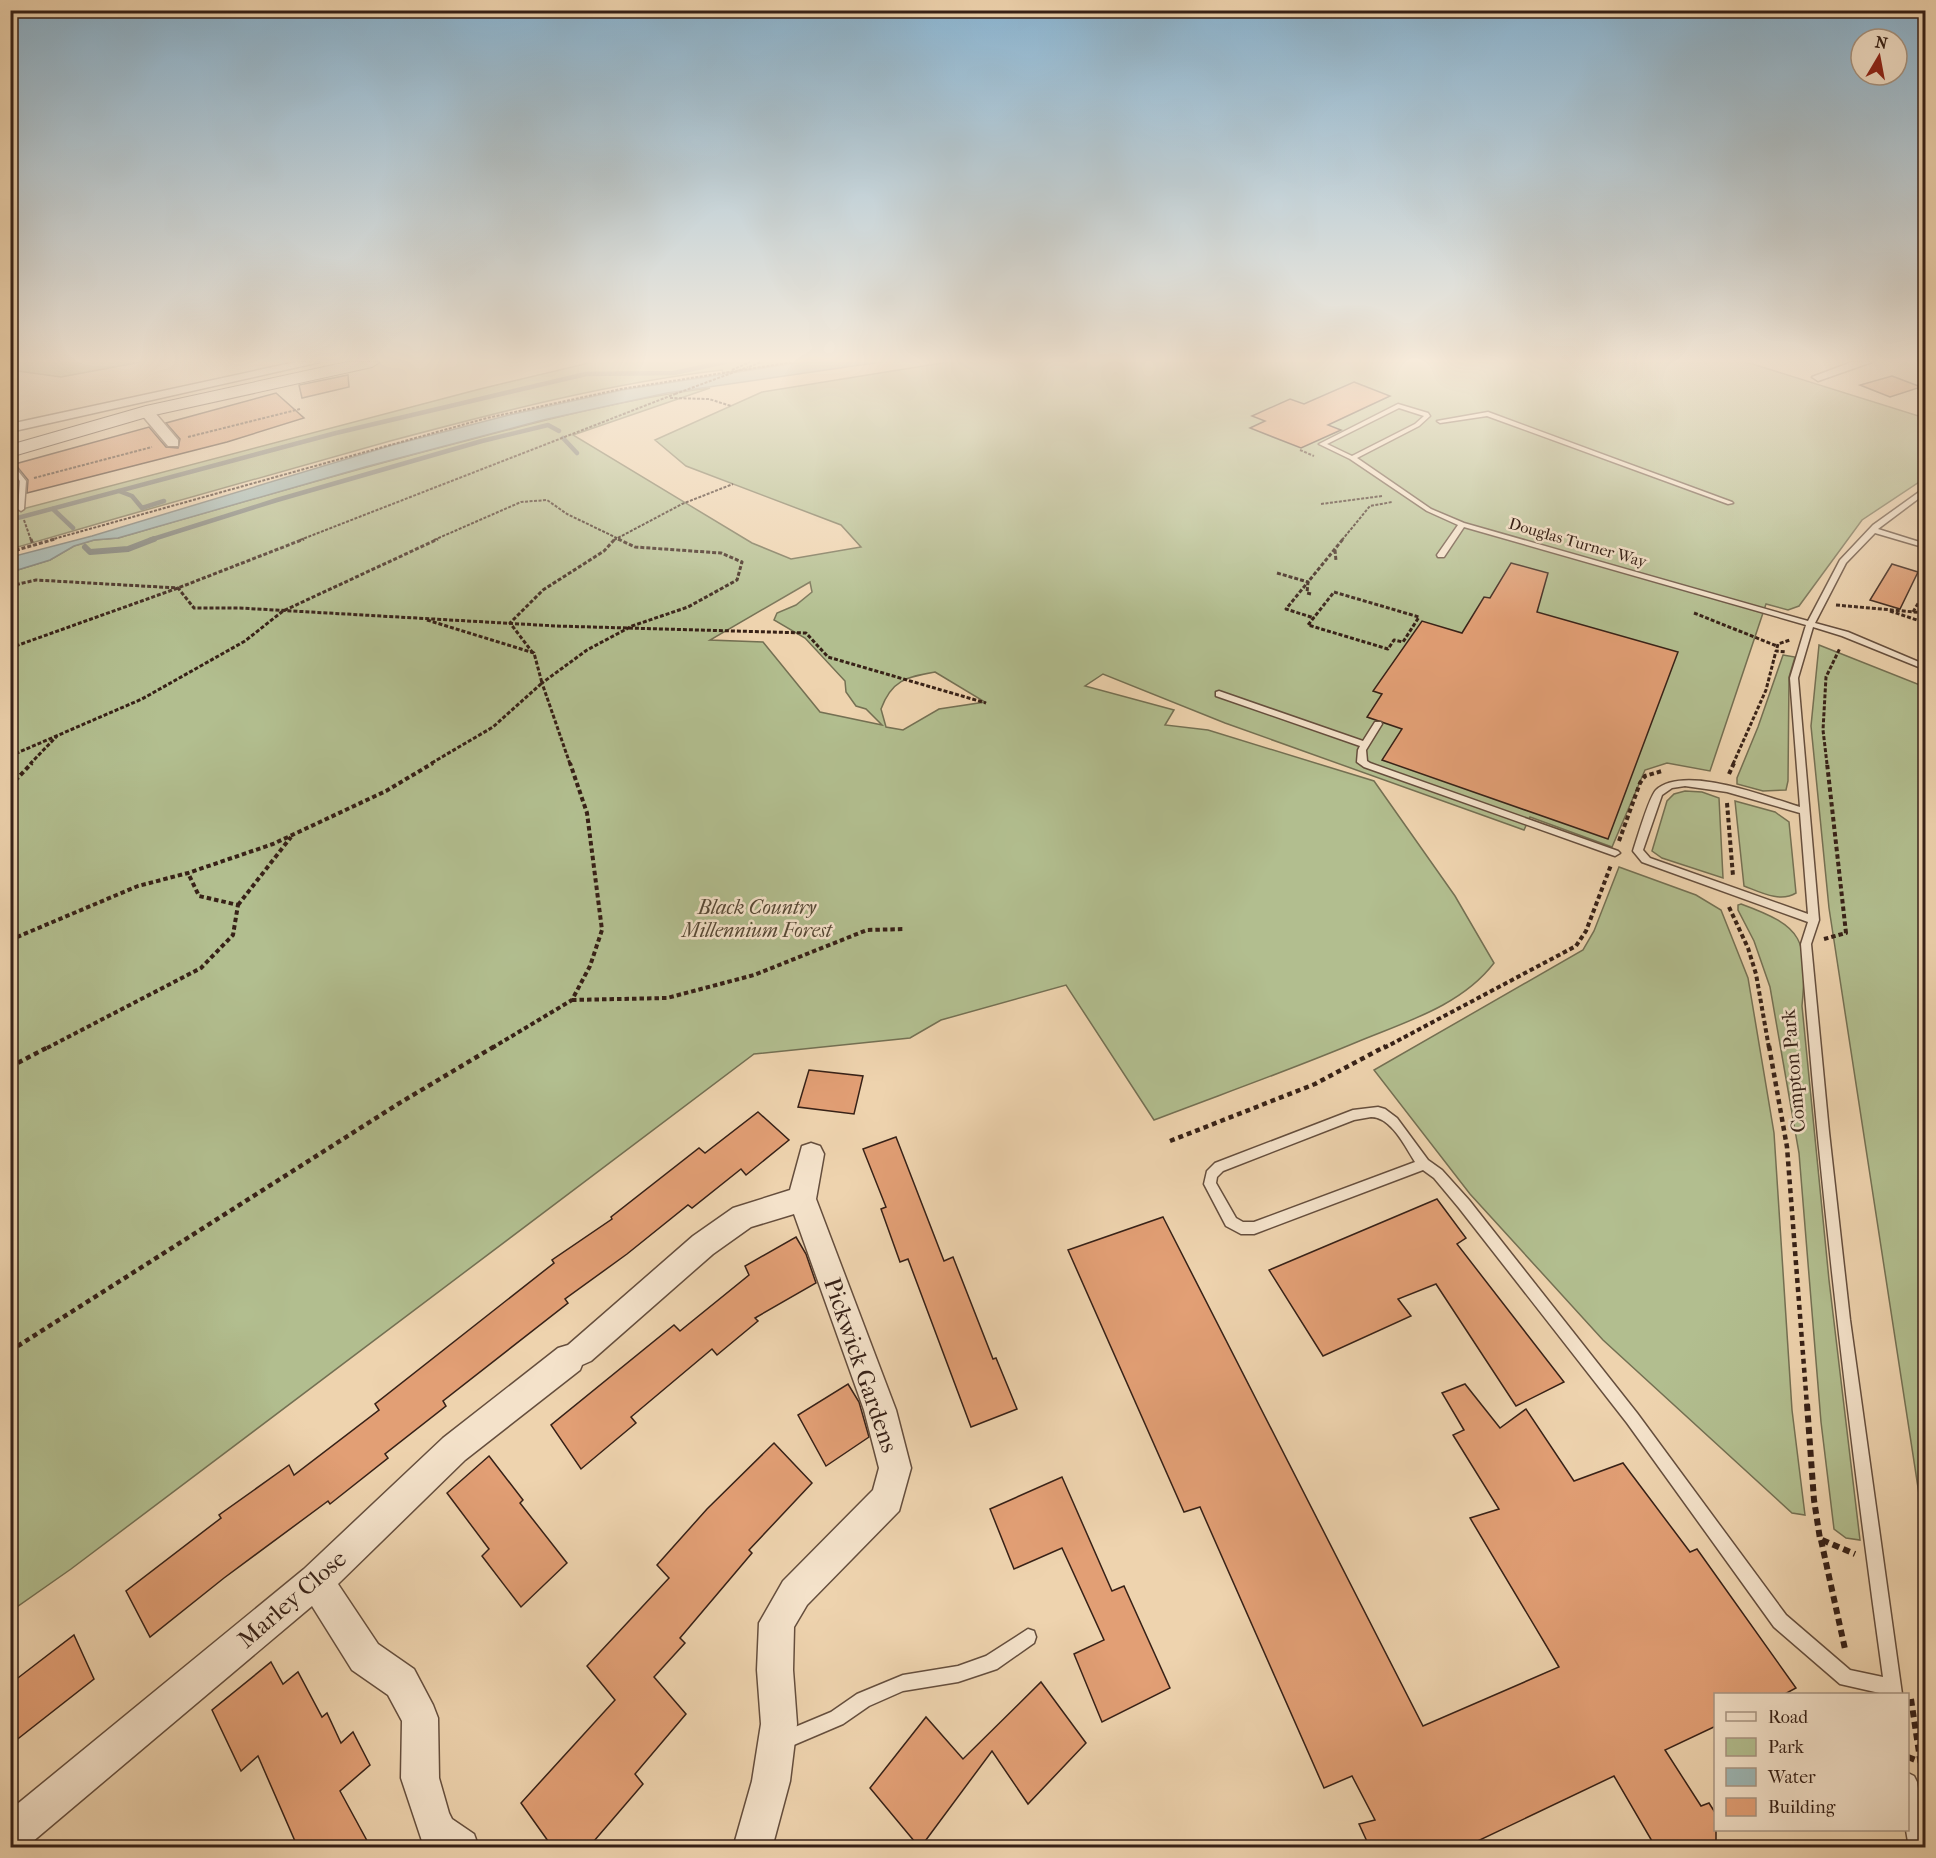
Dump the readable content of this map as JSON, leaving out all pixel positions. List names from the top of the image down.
{
  "streets": {
    "street": ["Pickwick Gardens", "Marley Close"],
    "lane": ["Douglas Turner Way", "Compton Park"]
  },
  "crossings": [
    ["Douglas Turner Way", "Compton Park"],
    ["Pickwick Gardens", "Marley Close"]
  ],
  "parks": ["Black Country Millennium Forest"],
  "legend": [
    "Road",
    "Park",
    "Water",
    "Building"
  ],
  "north": "top"
}
